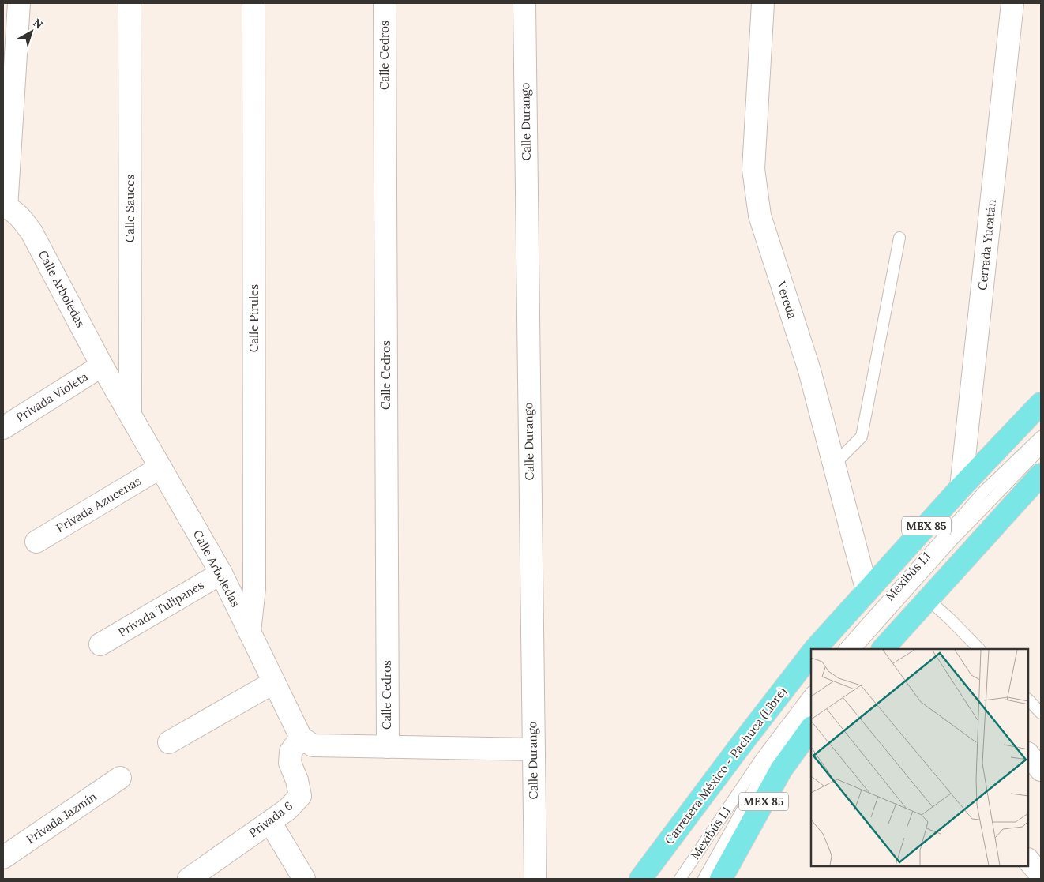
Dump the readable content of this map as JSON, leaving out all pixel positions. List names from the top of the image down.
{
  "streets": {
    "main road": ["MEX 85", "Carretera México - Pachuca (Libre)"],
    "street": [
      "Calle Cedros",
      "Calle Durango",
      "Calle Sauces",
      "Cerrada Yucatán",
      "Calle Arboledas",
      "Vereda",
      "Calle Pirules",
      "Privada Violeta",
      "Privada Azucenas",
      "Privada Tulipanes",
      "Privada Jazmín",
      "Privada 6"
    ],
    "lane": ["Mexibús L1"]
  },
  "crossings": [
    ["Calle Sauces", "Calle Arboledas"],
    ["Cerrada Yucatán", "MEX 85"],
    ["Calle Arboledas", "Calle Pirules"],
    ["Calle Arboledas", "Privada Violeta"],
    ["Calle Arboledas", "Privada Azucenas"],
    ["Calle Arboledas", "Privada Tulipanes"],
    ["Calle Arboledas", "Privada 6"],
    ["Vereda", "MEX 85"]
  ],
  "north": "top right"
}
